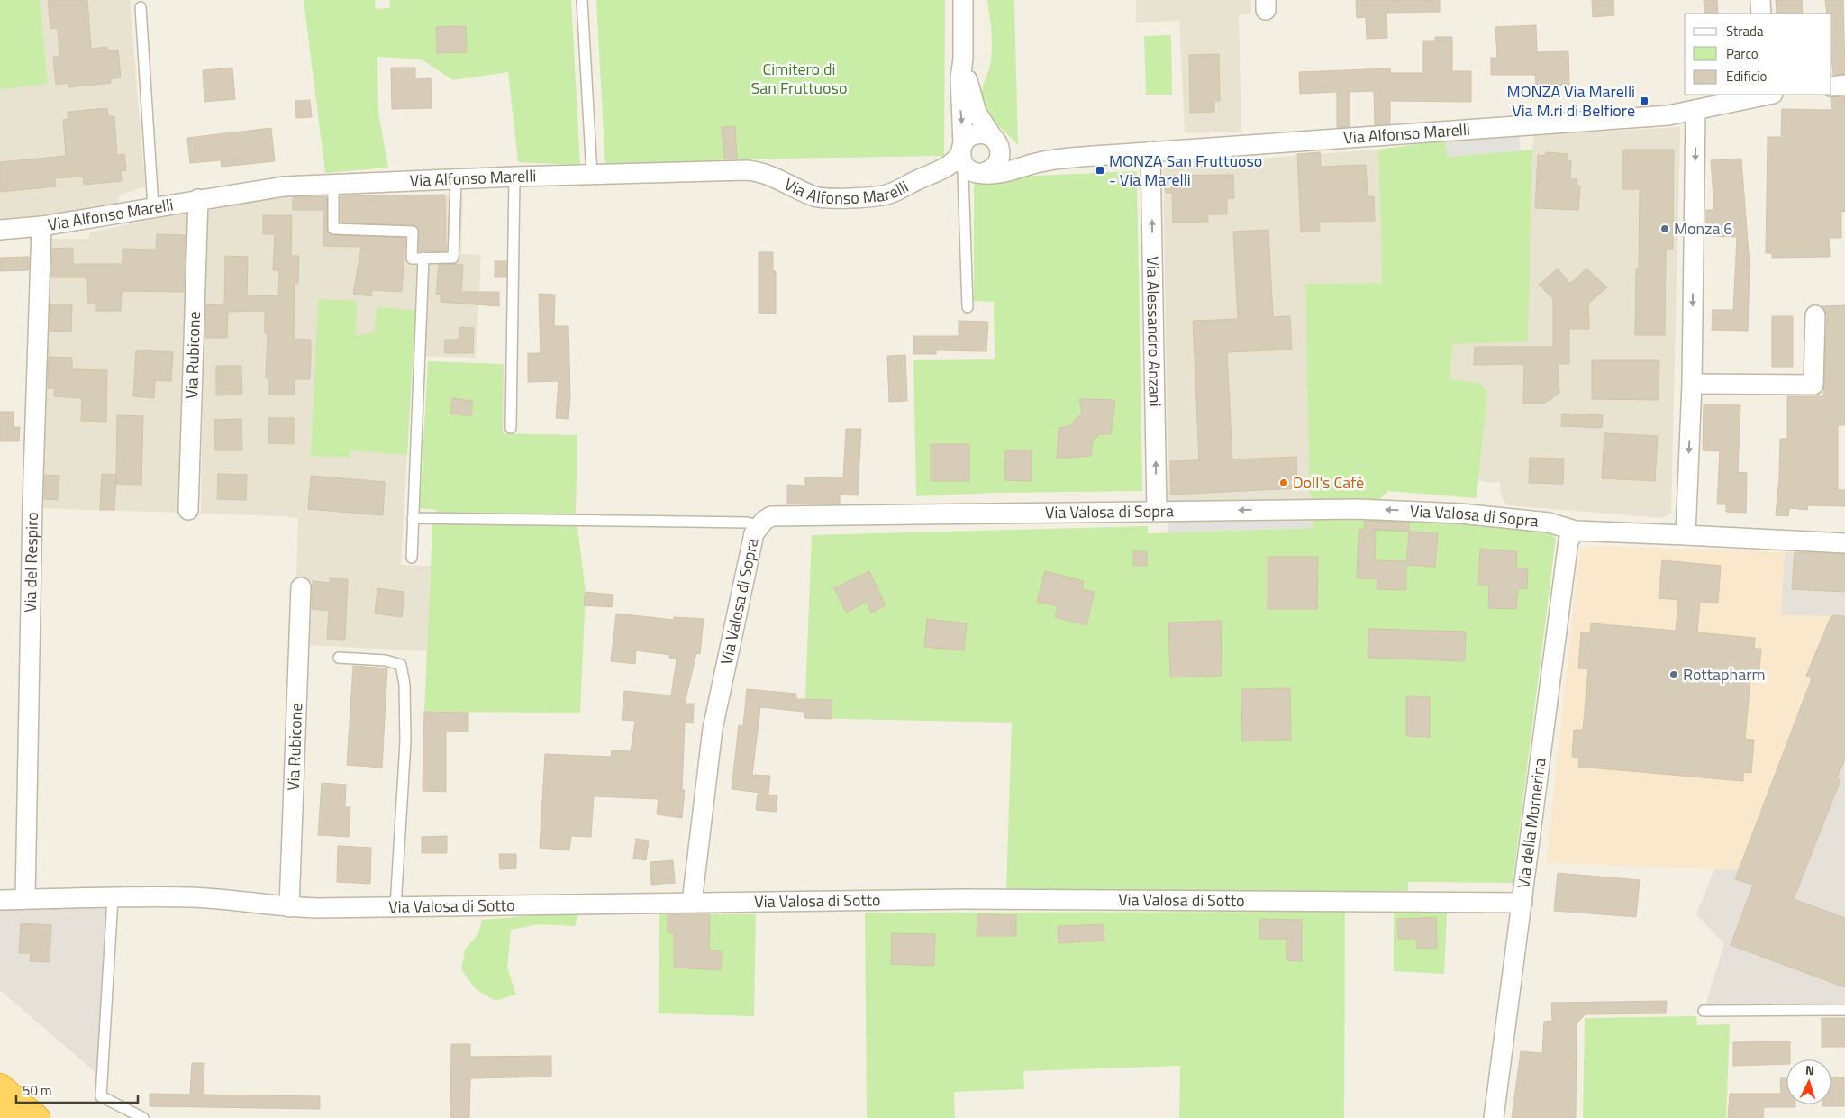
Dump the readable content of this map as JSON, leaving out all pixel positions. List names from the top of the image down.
{
  "streets": {
    "street": [
      "Via Alfonso Marelli",
      "Via Alessandro Anzani",
      "Via Rubicone",
      "Via Valosa di Sopra",
      "Via del Respiro",
      "Via della Mornerina",
      "Via Valosa di Sotto"
    ]
  },
  "crossings": [
    ["Via Alfonso Marelli", "Via Alessandro Anzani"],
    ["Via Alfonso Marelli", "Via Rubicone"],
    ["Via Alfonso Marelli", "Via del Respiro"],
    ["Via Alessandro Anzani", "Via Valosa di Sopra"],
    ["Via Rubicone", "Via Valosa di Sotto"],
    ["Via Valosa di Sopra", "Via della Mornerina"],
    ["Via Valosa di Sopra", "Via Valosa di Sotto"],
    ["Via del Respiro", "Via Valosa di Sotto"],
    ["Via della Mornerina", "Via Valosa di Sotto"]
  ],
  "one_way": ["Via Alessandro Anzani"],
  "parks": ["Cimitero di San Fruttuoso"],
  "places": {
    "transit": ["MONZA Via Marelli Via M.ri di Belfiore", "MONZA San Fruttuoso - Via Marelli"],
    "other": ["Monza 6", "Doll's Cafè", "Rottapharm"]
  },
  "legend": ["Strada", "Parco", "Edificio"],
  "scale_bar": "50 m",
  "north": "top"
}
